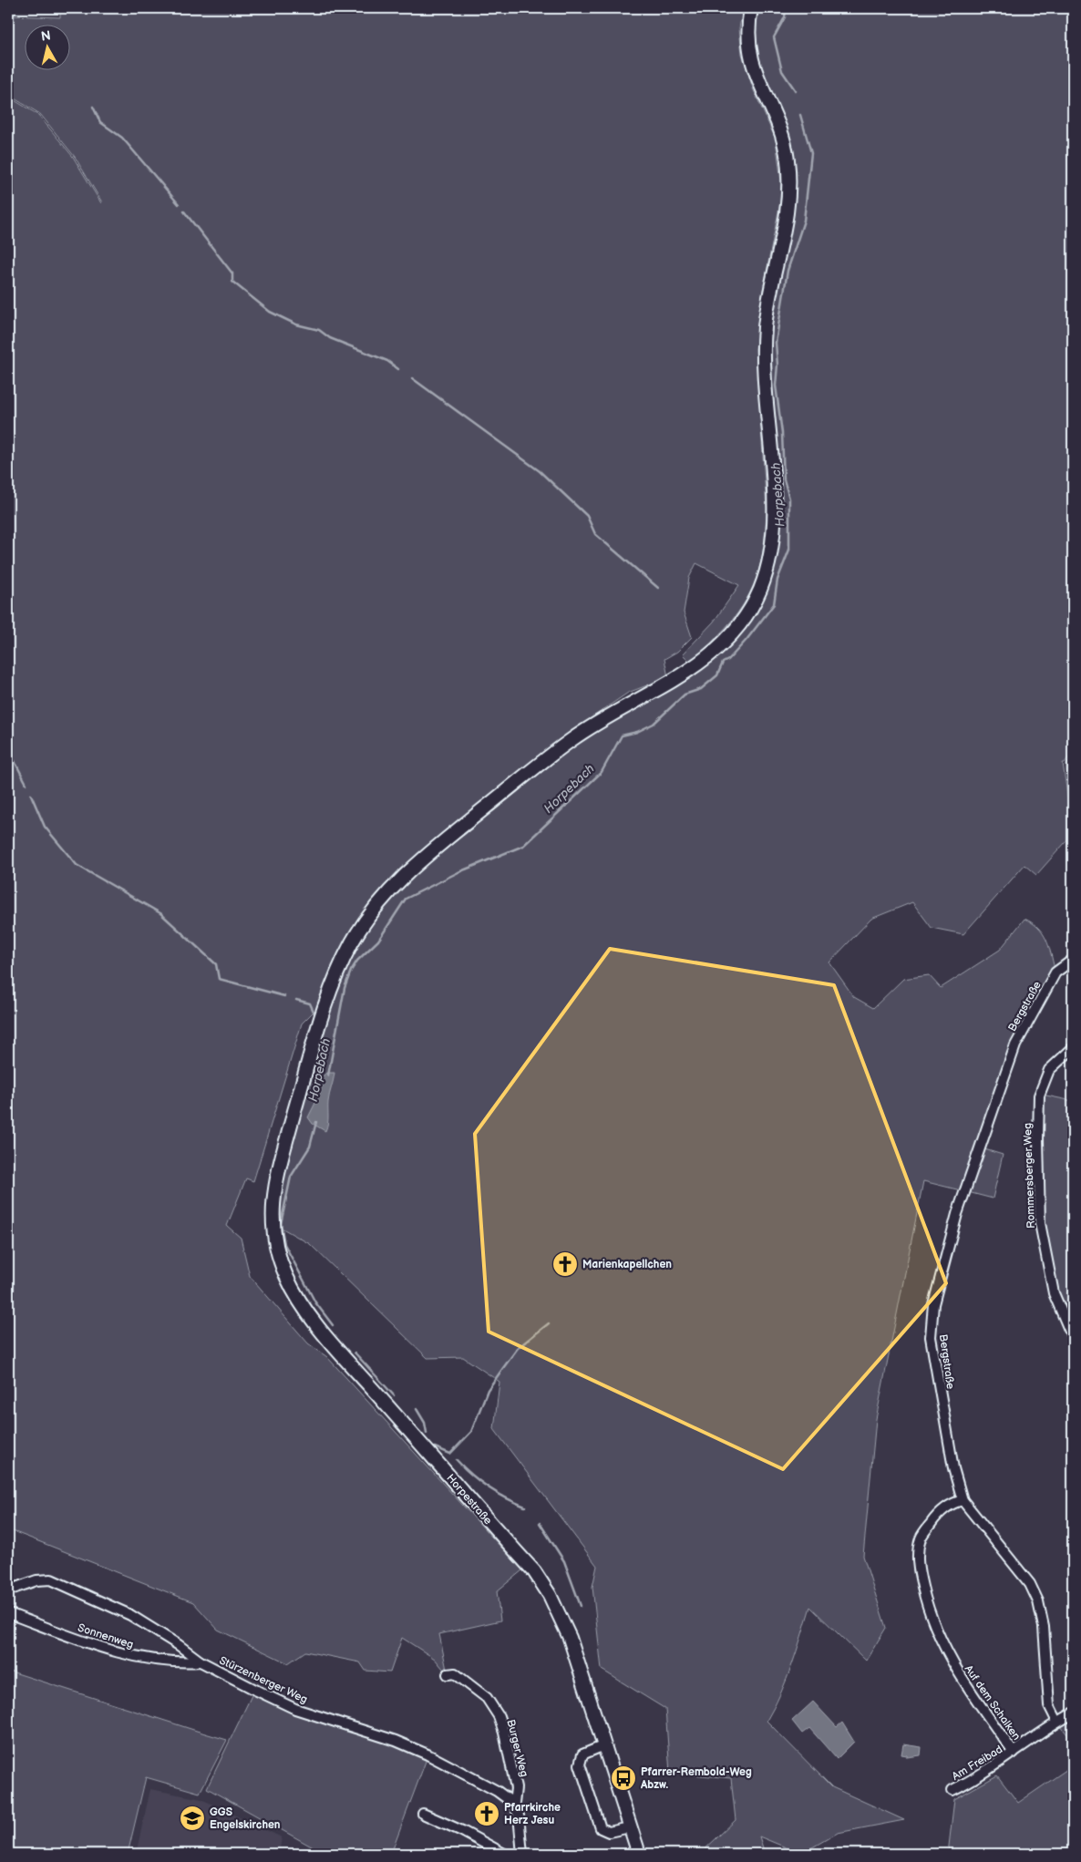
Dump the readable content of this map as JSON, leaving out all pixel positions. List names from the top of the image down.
{
  "streets": {
    "street": [
      "Bergstraße",
      "Rommersberger Weg",
      "Horpestraße",
      "Sonnenweg",
      "Stürzenberger Weg",
      "Auf dem Schalken",
      "Burger Weg",
      "Am Freibad"
    ]
  },
  "crossings": [
    ["Bergstraße", "Auf dem Schalken"],
    ["Bergstraße", "Am Freibad"],
    ["Sonnenweg", "Stürzenberger Weg"],
    ["Stürzenberger Weg", "Burger Weg"],
    ["Auf dem Schalken", "Am Freibad"]
  ],
  "water": ["Horpebach"],
  "places": {
    "church": ["Marienkapellchen", "Pfarrkirche Herz Jesu"],
    "bus stop": ["Pfarrer-Rembold-Weg Abzw."],
    "school or university": ["GGS Engelskirchen"]
  },
  "north": "top"
}
